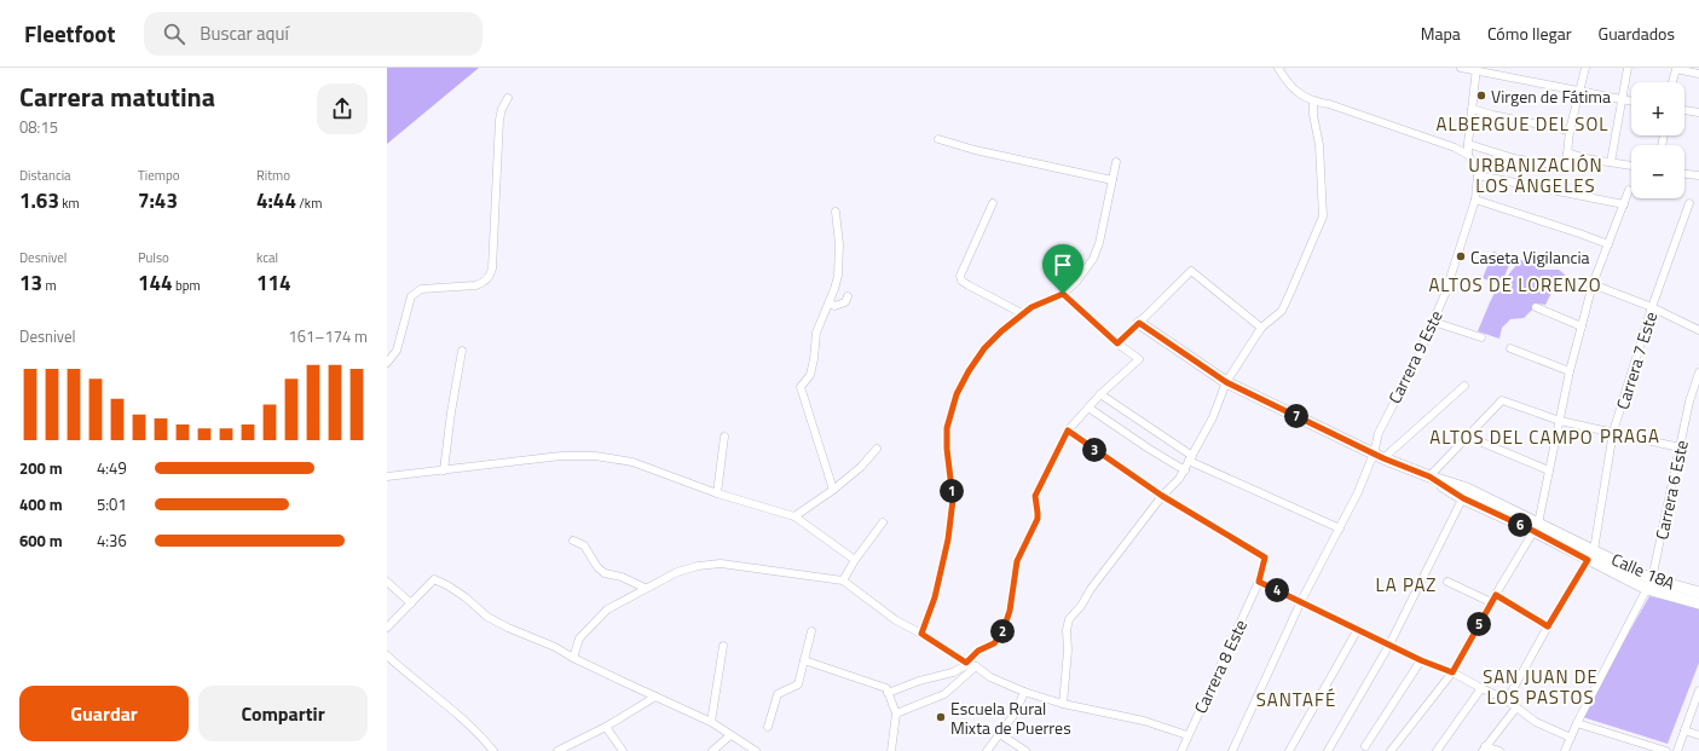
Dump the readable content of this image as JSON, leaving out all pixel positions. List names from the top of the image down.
{
  "streets": {
    "main road": ["Calle 18A"],
    "street": [
      "Carrera 9 Este",
      "Carrera 7 Este",
      "Carrera 6 Este",
      "Carrera 8 Este"
    ]
  },
  "crossings": [
    ["Carrera 9 Este", "Calle 18A"],
    ["Carrera 7 Este", "Calle 18A"],
    ["Carrera 6 Este", "Calle 18A"]
  ],
  "districts": [
    "ALBERGUE DEL SOL",
    "URBANIZACIÓN LOS ÁNGELES",
    "ALTOS DE LORENZO",
    "PRAGA",
    "ALTOS DEL CAMPO",
    "LA PAZ",
    "SAN JUAN DE LOS PASTOS",
    "SANTAFÉ"
  ],
  "places": ["Virgen de Fátima", "Caseta Vigilancia", "Escuela Rural Mixta de Puerres"],
  "page": {
    "header": "Fleetfoot",
    "search": "Buscar aquí",
    "nav": ["Mapa", "Cómo llegar", "Guardados"],
    "heading": ["Carrera matutina", "08:15"],
    "map_buttons": ["+", "−"],
    "stats": [
      ["Distancia", "1.63 km"],
      ["Tiempo", "7:43"],
      ["Ritmo", "4:44 /km"],
      ["Desnivel", "13 m"],
      ["Pulso", "144 bpm"],
      ["kcal", "114"]
    ],
    "chart": ["Desnivel", "161–174 m"],
    "pins": [
      "7",
      "3",
      "1",
      "6",
      "4",
      "5",
      "2"
    ],
    "list": [
      {
        "name": "200 m",
        "note": "4:49"
      },
      {
        "name": "400 m",
        "note": "5:01"
      },
      {
        "name": "600 m",
        "note": "4:36"
      }
    ],
    "buttons": ["Guardar", "Compartir"]
  }
}
